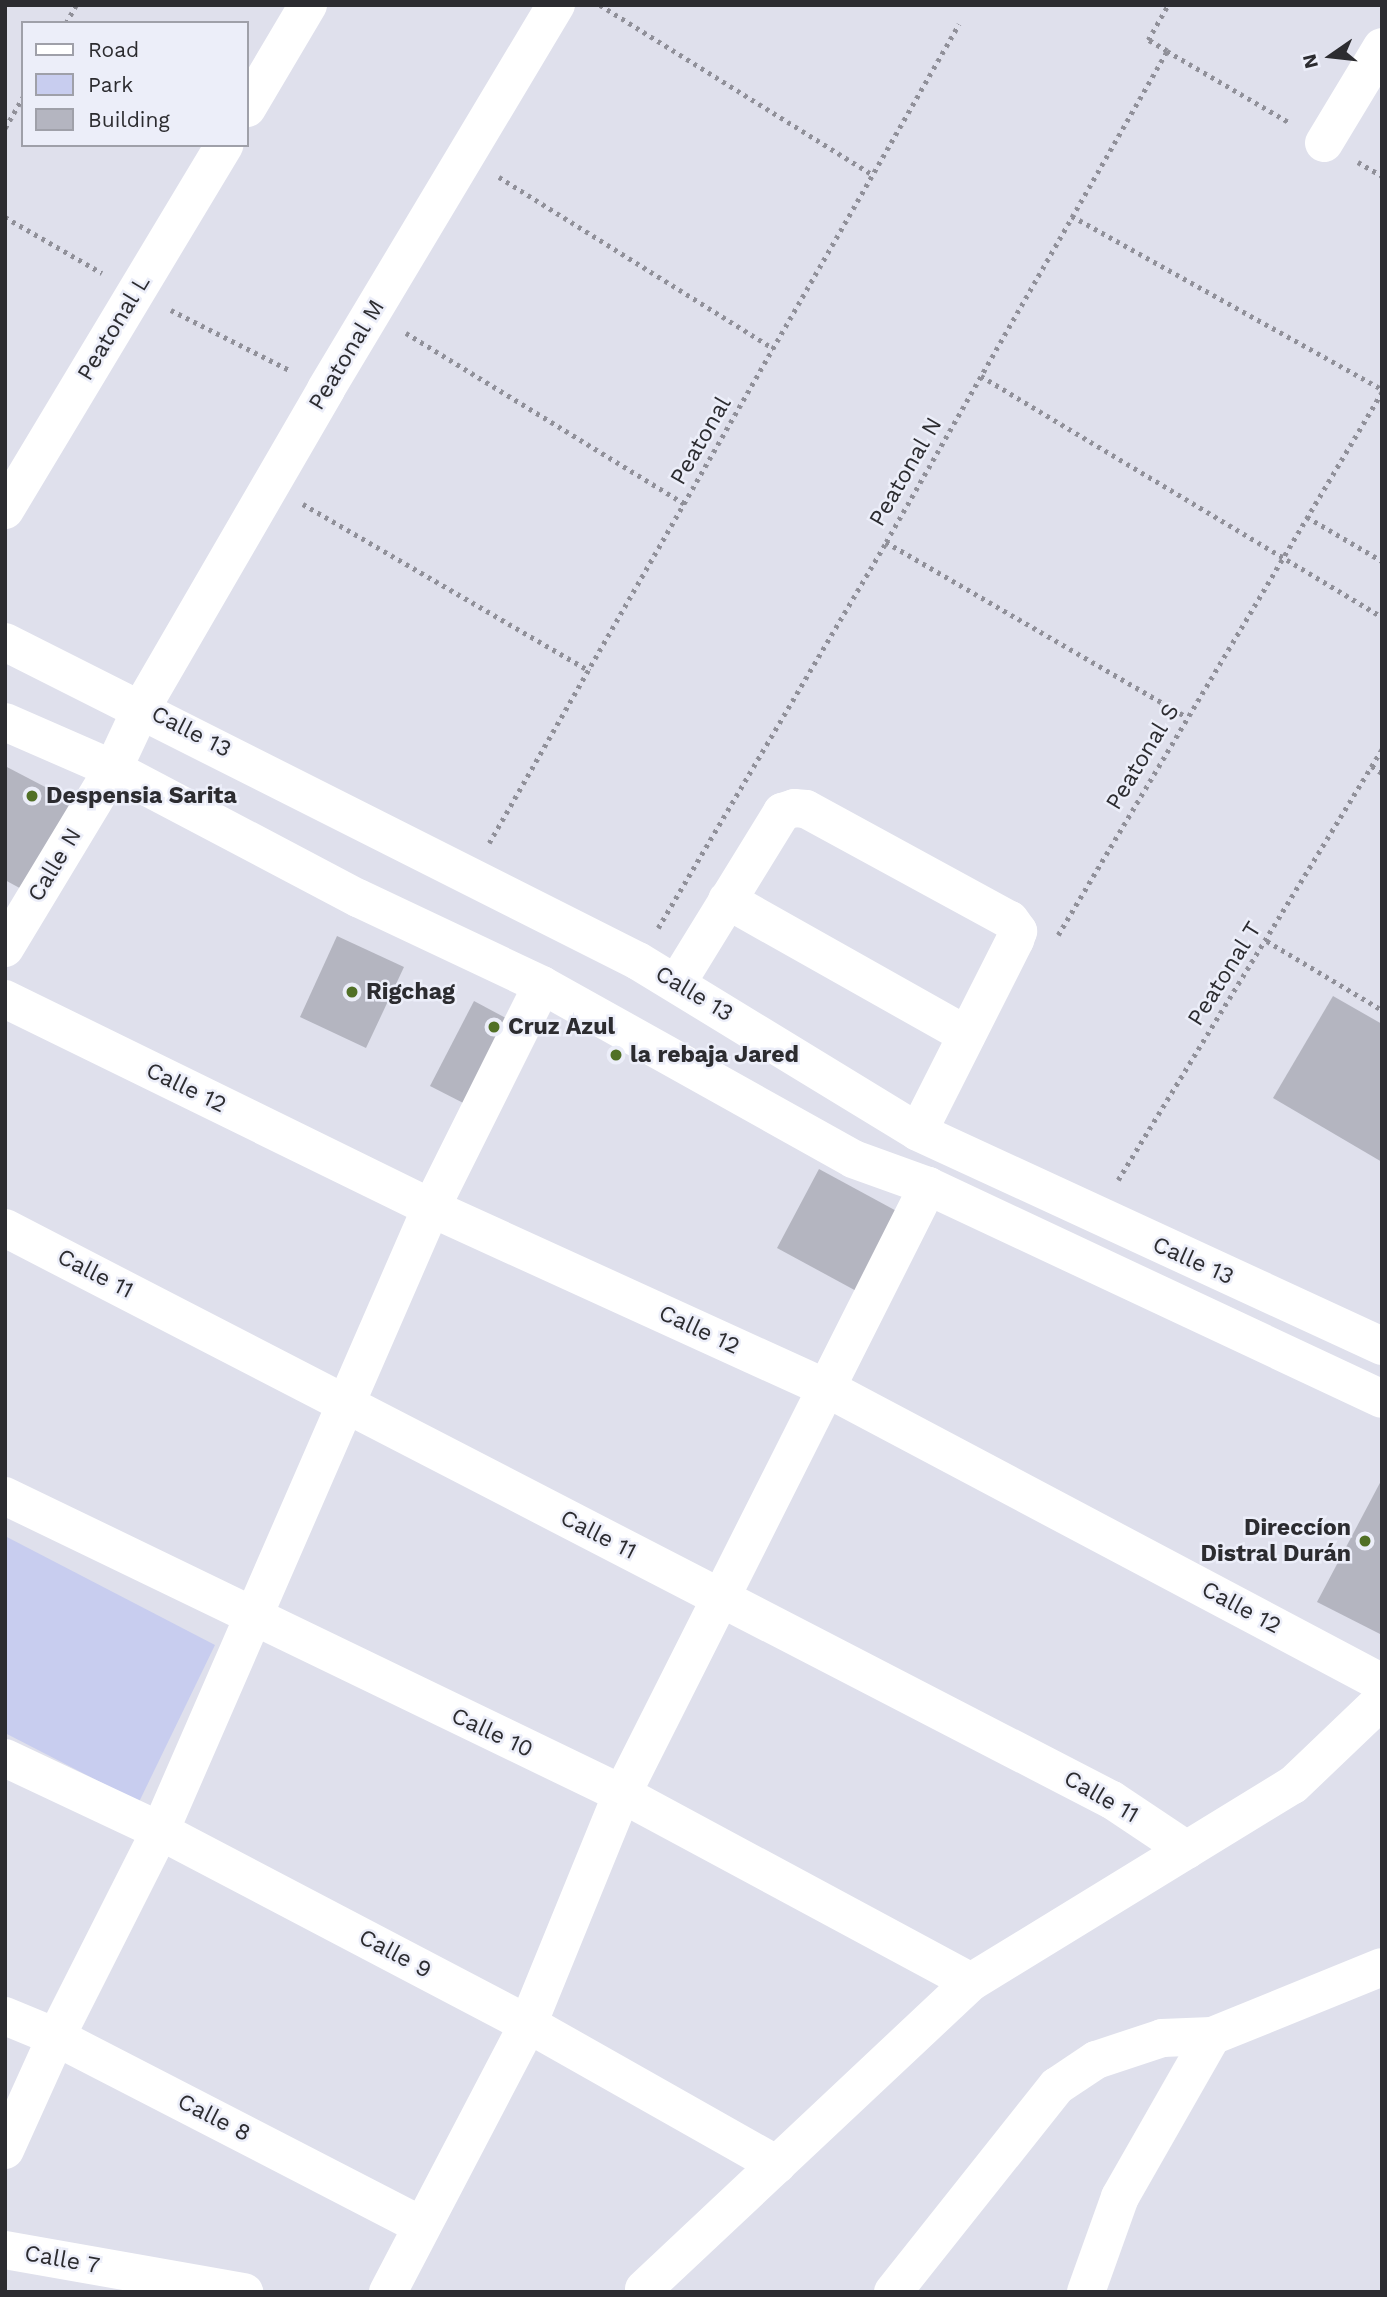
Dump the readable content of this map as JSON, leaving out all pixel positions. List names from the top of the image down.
{
  "streets": {
    "street": [
      "Peatonal L",
      "Peatonal M",
      "Calle 13",
      "Calle N",
      "Calle 12",
      "Calle 11",
      "Calle 10",
      "Calle 9",
      "Calle 8",
      "Calle 7"
    ],
    "path": [
      "Peatonal",
      "Peatonal N",
      "Peatonal S",
      "Peatonal T"
    ]
  },
  "crossings": [
    ["Peatonal M", "Calle 13"],
    ["Peatonal M", "Calle N"],
    ["Peatonal", "Calle 13"],
    ["Peatonal N", "Calle 13"],
    ["Calle 13", "Calle N"],
    ["Calle 13", "Peatonal T"]
  ],
  "places": [
    "Despensia Sarita",
    "Rigchag",
    "Cruz Azul",
    "la rebaja Jared",
    "Direccíon Distral Durán"
  ],
  "legend": ["Road", "Park", "Building"],
  "north": "left"
}
